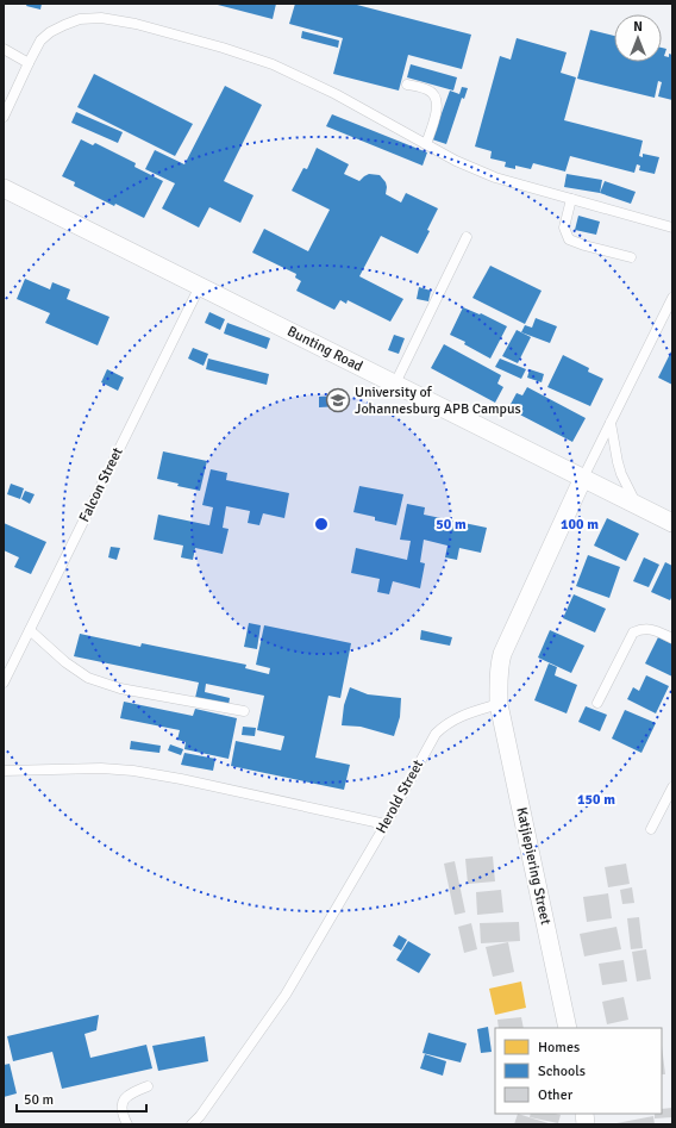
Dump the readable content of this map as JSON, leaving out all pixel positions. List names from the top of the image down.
{
  "streets": {
    "street": ["Bunting Road", "Katjiepiering Street"],
    "lane": ["Falcon Street", "Herold Street"]
  },
  "crossings": [
    ["Bunting Road", "Falcon Street"],
    ["Herold Street", "Katjiepiering Street"]
  ],
  "places": {
    "school or university": ["University of Johannesburg APB Campus"]
  },
  "legend": ["Homes", "Schools", "Other"],
  "scale_bar": "50 m",
  "north": "top",
  "rings": ["50 m", "100 m", "150 m"]
}
